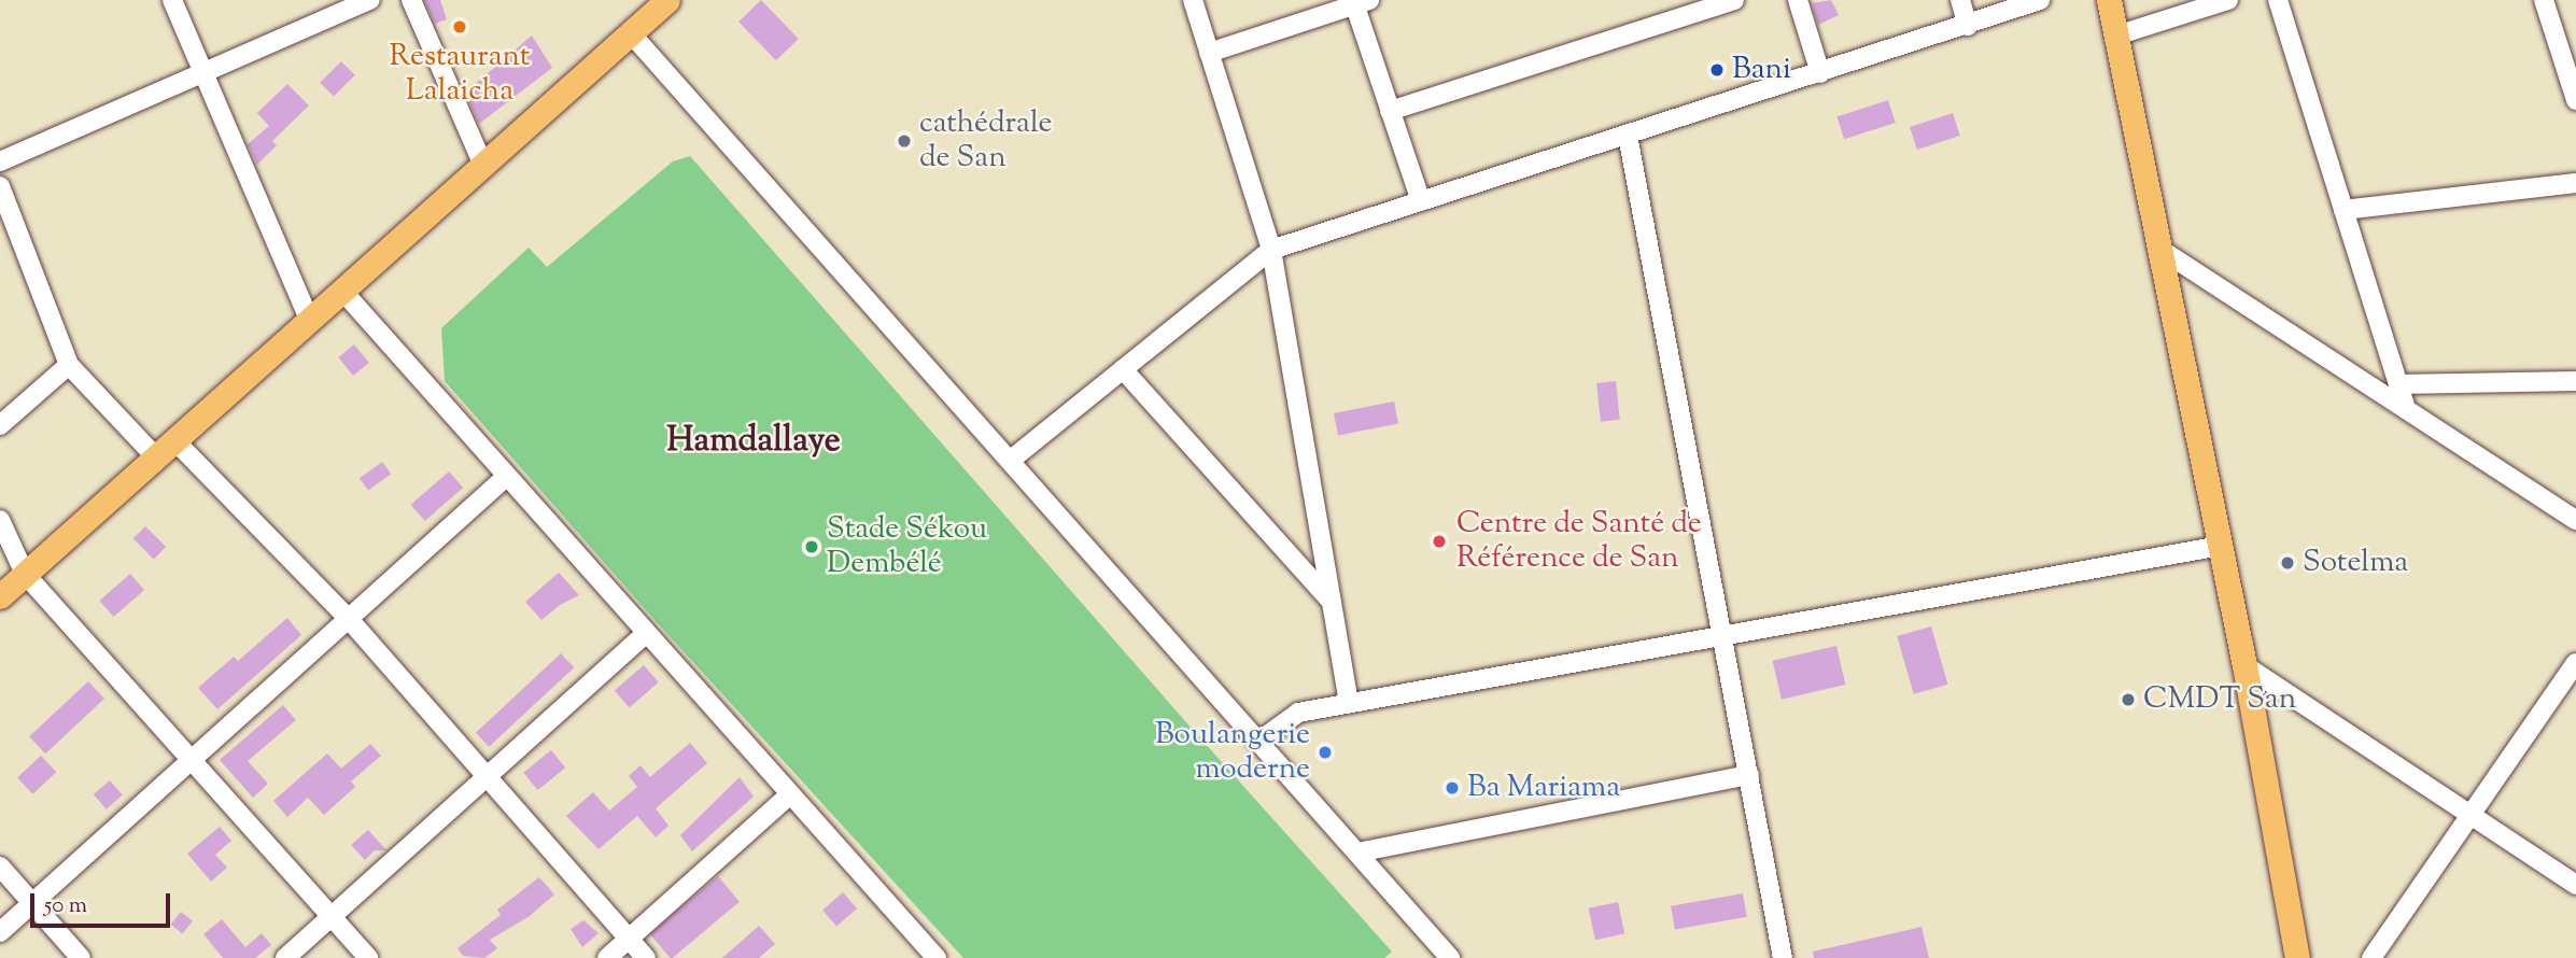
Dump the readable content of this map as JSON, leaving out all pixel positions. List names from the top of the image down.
{
  "districts": ["Hamdallaye"],
  "places": [
    "Restaurant Lalaicha",
    "Bani",
    "cathédrale de San",
    "Centre de Santé de Référence de San",
    "Stade Sékou Dembélé",
    "Sotelma",
    "CMDT San",
    "Boulangerie moderne",
    "Ba Mariama"
  ],
  "scale_bar": "50 m"
}
